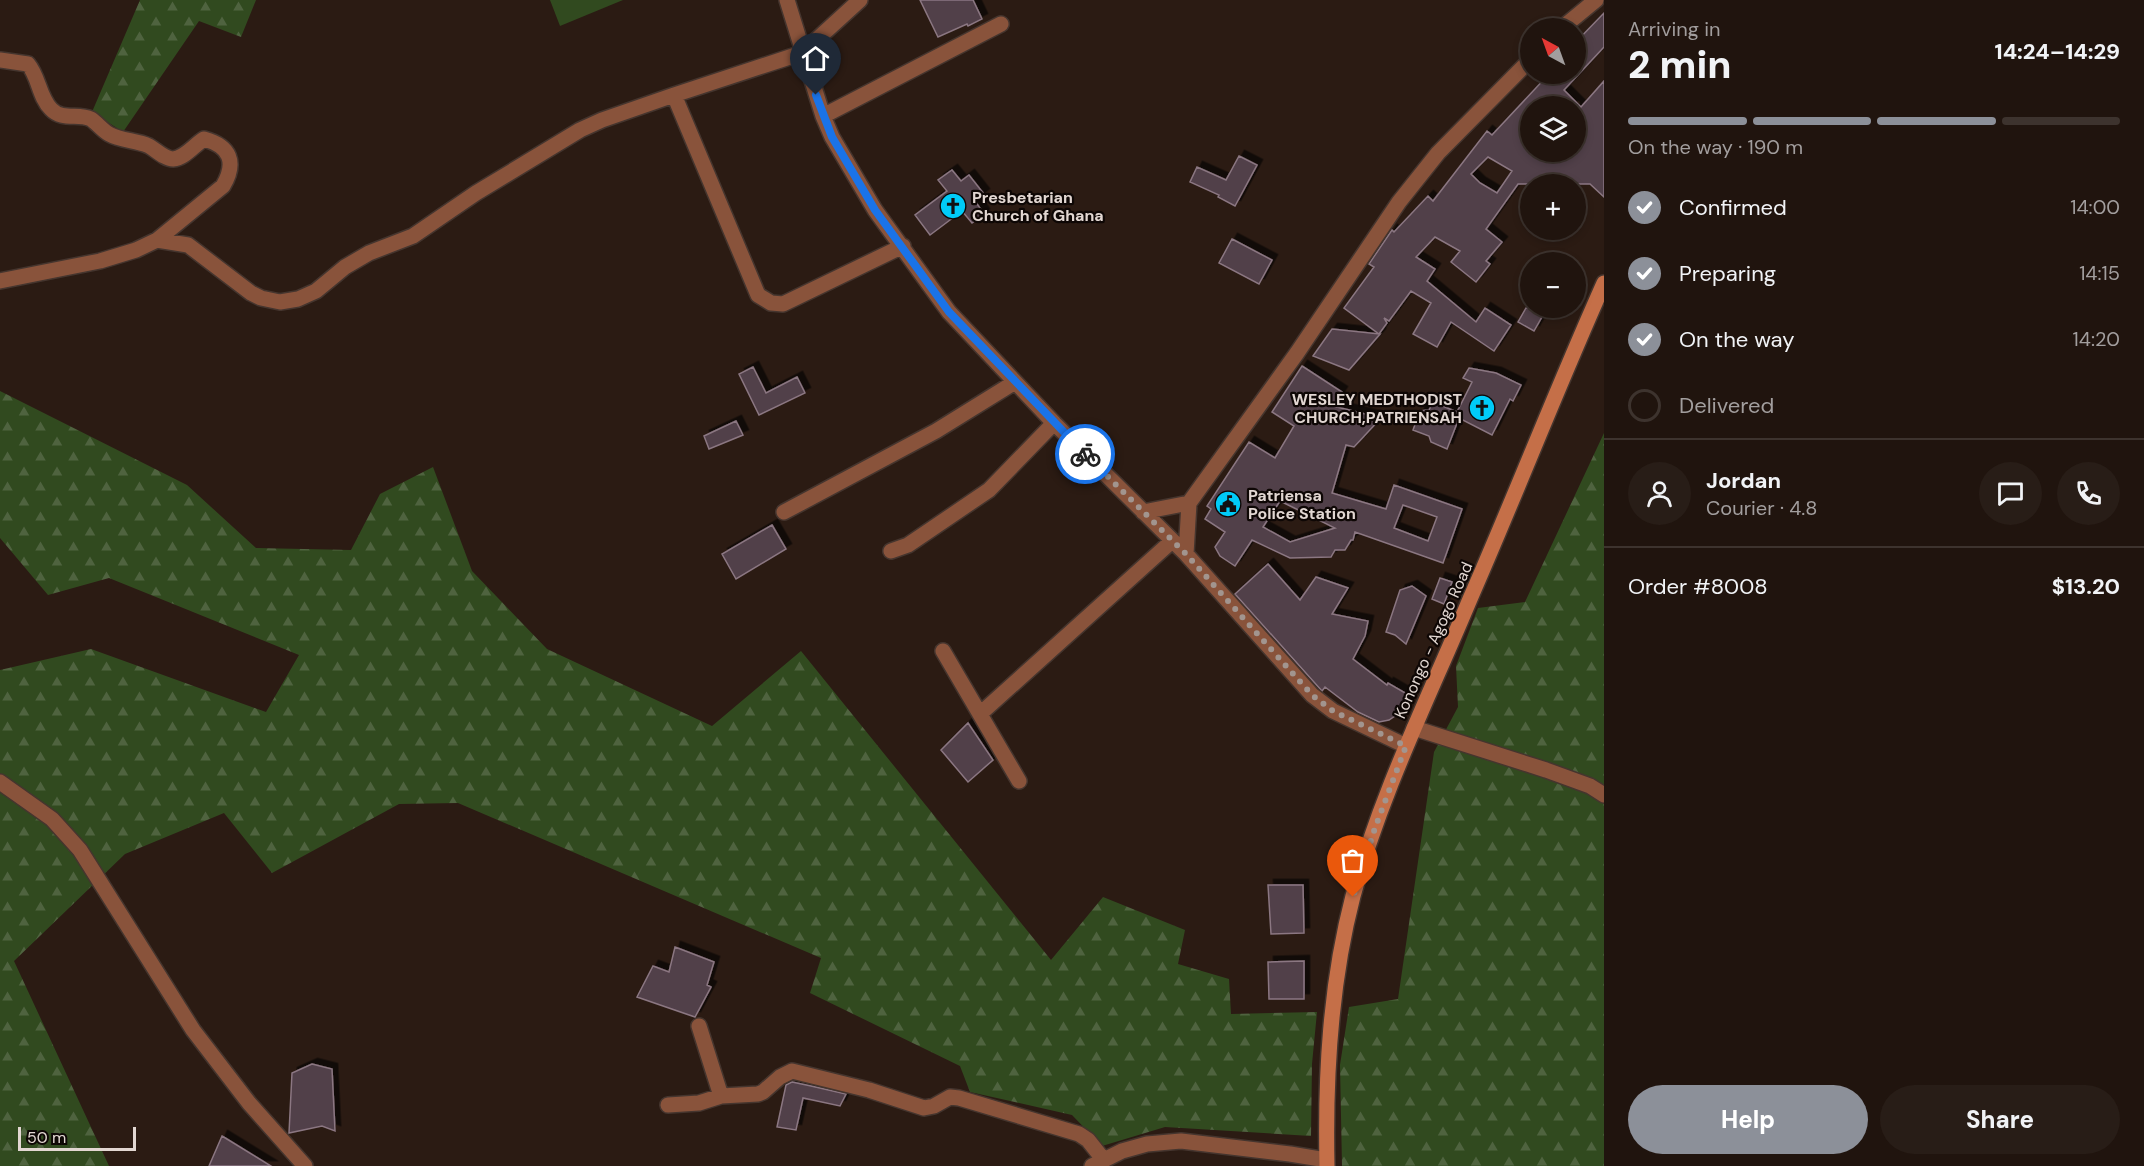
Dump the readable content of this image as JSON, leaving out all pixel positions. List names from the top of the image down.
{
  "streets": {
    "main road": ["Konongo - Agogo Road"]
  },
  "places": {
    "church": ["Presbetarian Church of Ghana", "WESLEY MEDTHODIST CHURCH,PATRIENSAH"],
    "public building": ["Patriensa Police Station"]
  },
  "scale_bar": "50 m",
  "north": "top left",
  "page": {
    "heading": ["2 min", "Arriving in", "14:24–14:29"],
    "panel": [
      "Jordan",
      "Courier · 4.8",
      "Order #8008",
      "$13.20"
    ],
    "map_buttons": ["+", "−"],
    "bar": "On the way · 190 m",
    "list": [
      ["Confirmed", "14:00"],
      ["Preparing", "14:15"],
      ["On the way", "14:20"],
      "Delivered"
    ],
    "buttons": ["Help", "Share"],
    "scale": "50 m"
  }
}
